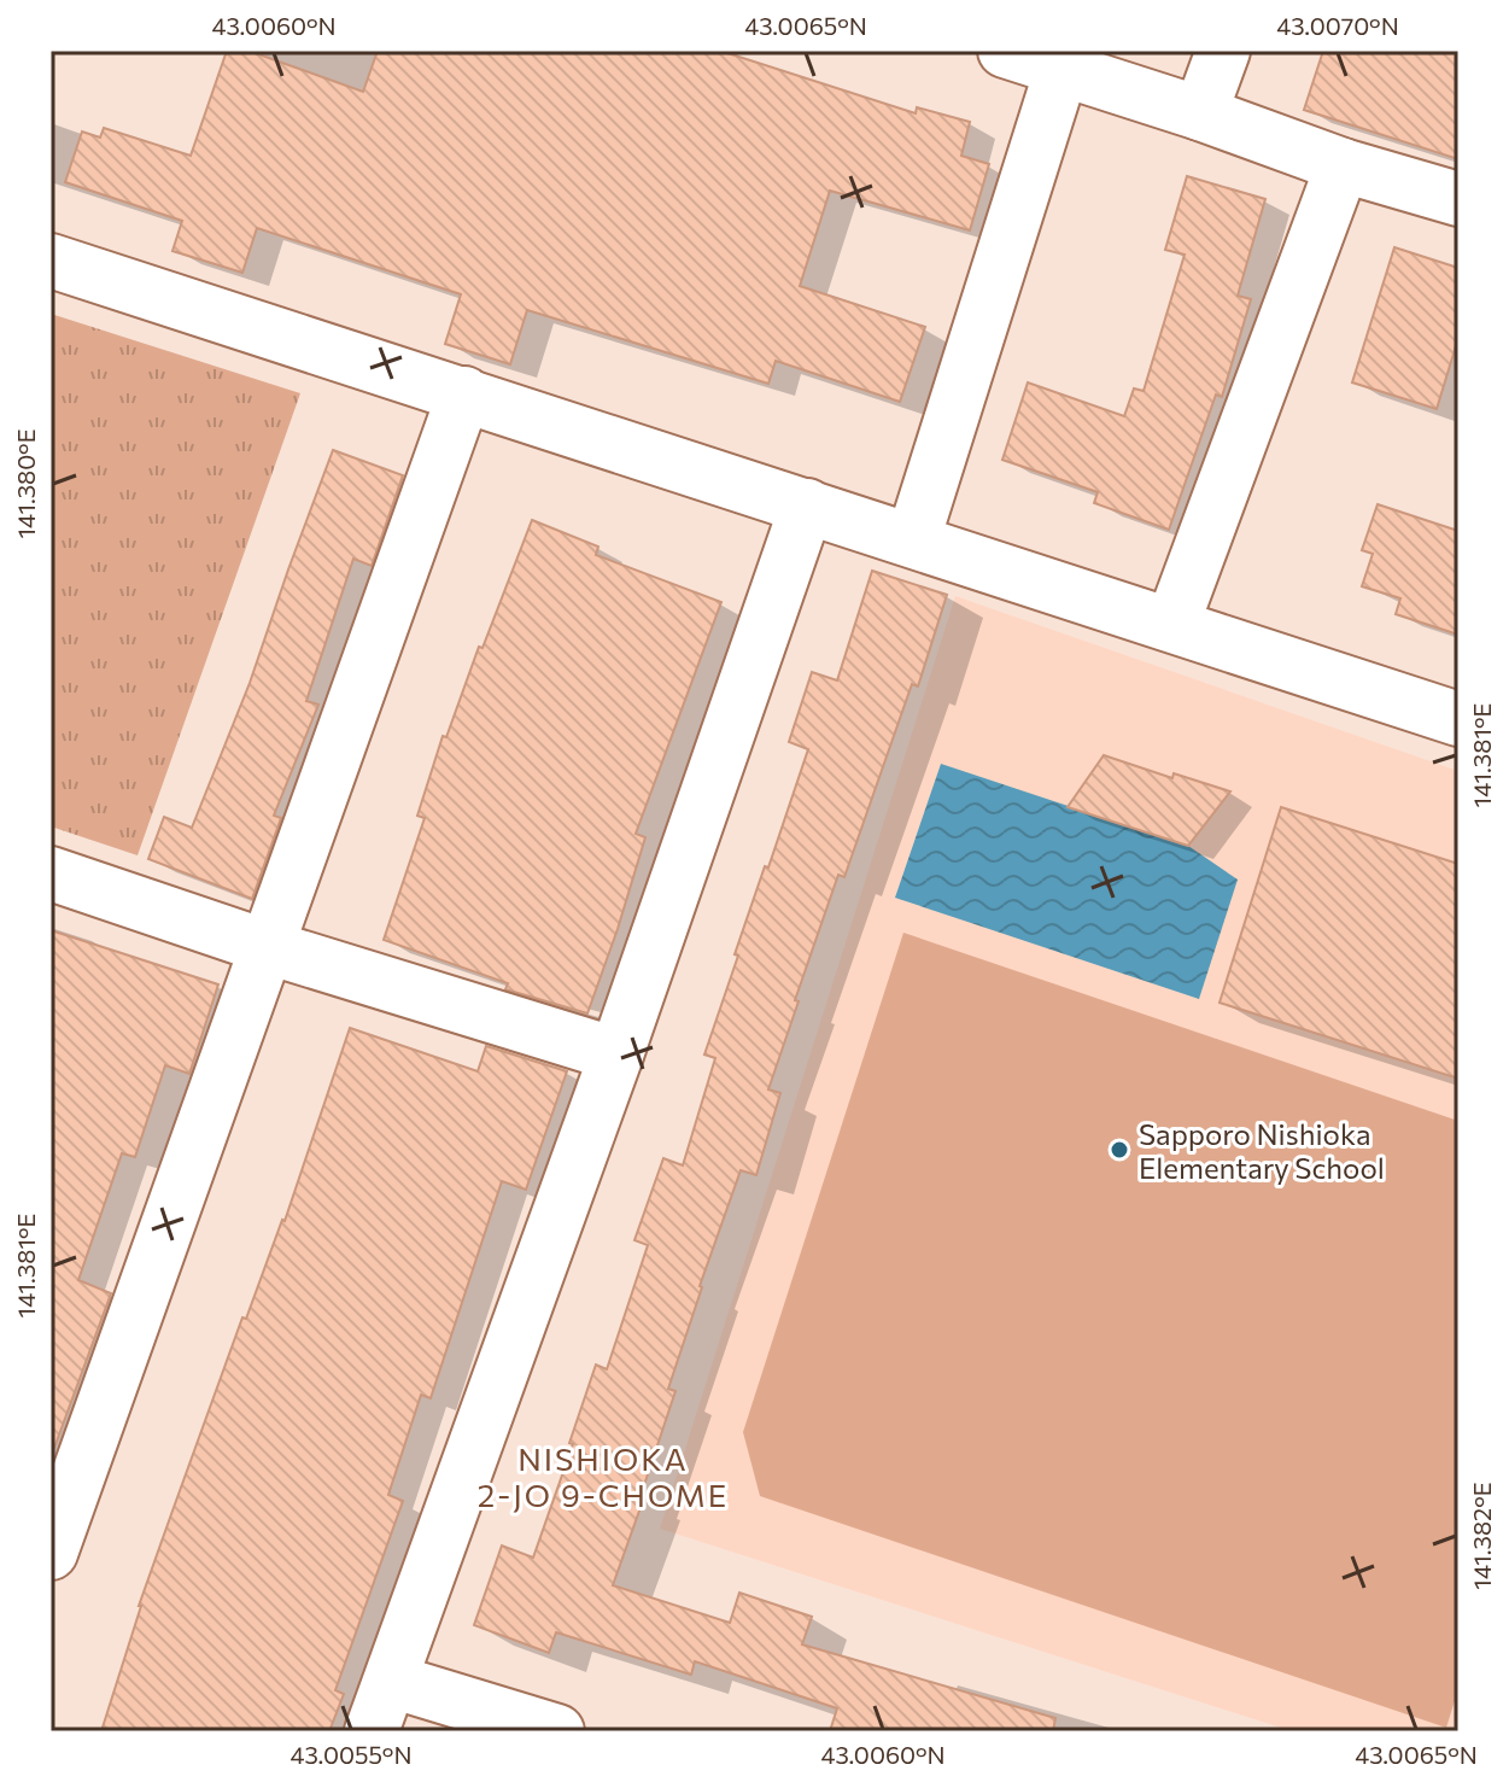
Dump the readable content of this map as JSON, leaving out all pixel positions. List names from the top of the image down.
{
  "districts": ["NISHIOKA 2-JO 9-CHOME"],
  "places": ["Sapporo Nishioka Elementary School"],
  "coordinates": [
    "43.0060°N",
    "43.0065°N",
    "43.0070°N",
    "141.380°E",
    "141.381°E",
    "141.382°E",
    "43.0055°N"
  ]
}
